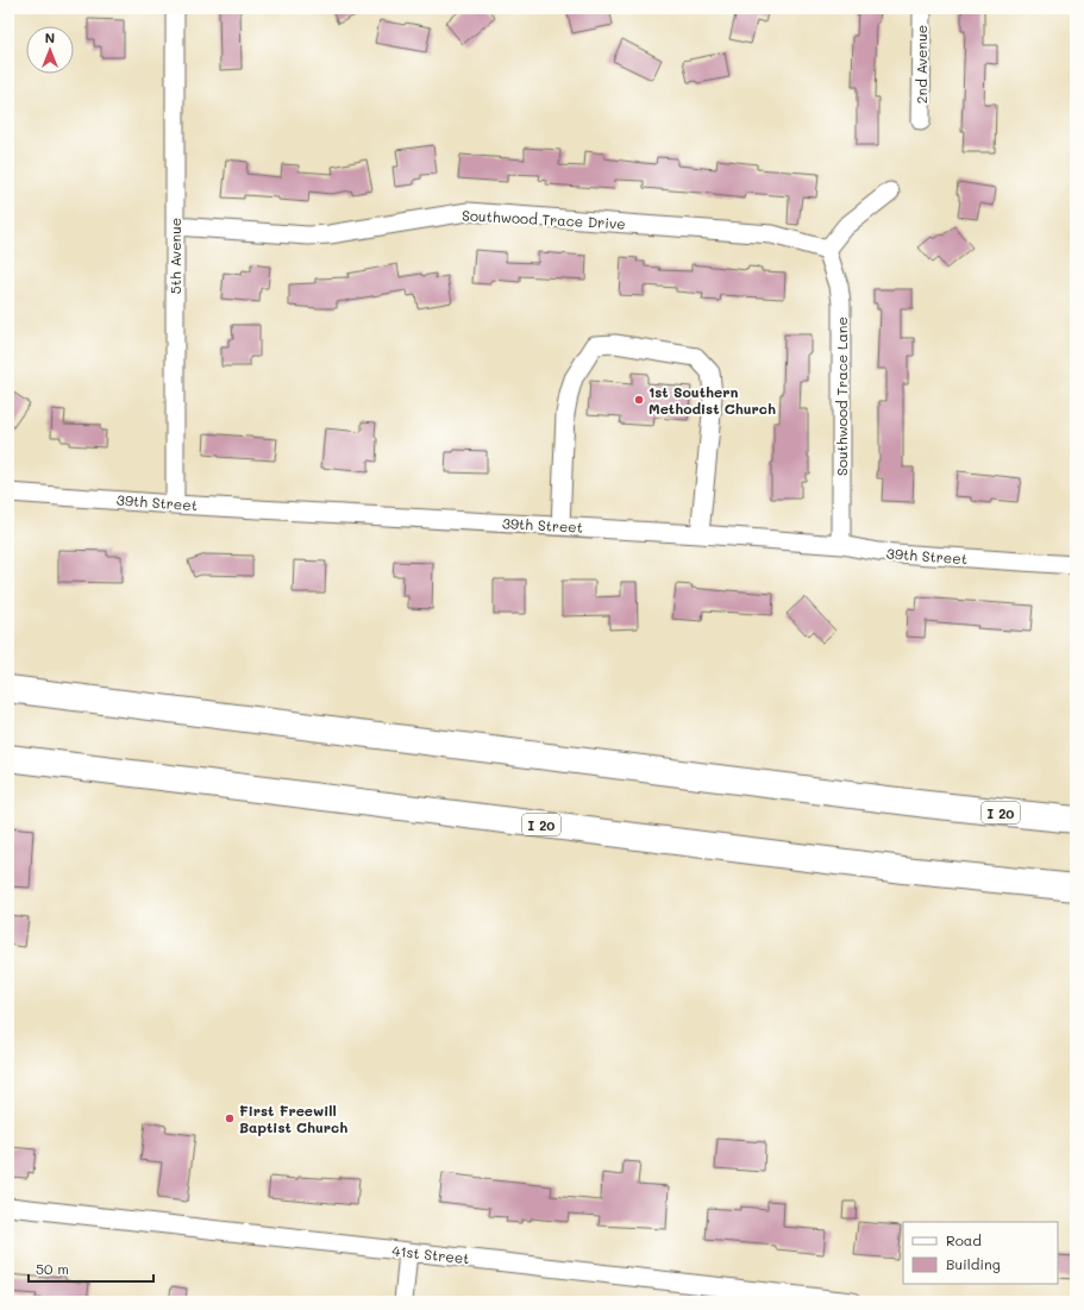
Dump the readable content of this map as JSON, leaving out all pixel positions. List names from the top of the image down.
{
  "streets": {
    "highway": ["I 20"],
    "street": [
      "2nd Avenue",
      "Southwood Trace Drive",
      "5th Avenue",
      "Southwood Trace Lane",
      "39th Street",
      "41st Street"
    ]
  },
  "crossings": [
    ["Southwood Trace Drive", "5th Avenue"],
    ["Southwood Trace Drive", "Southwood Trace Lane"],
    ["5th Avenue", "39th Street"],
    ["Southwood Trace Lane", "39th Street"]
  ],
  "places": ["1st Southern Methodist Church", "First Freewill Baptist Church"],
  "legend": ["Road", "Building"],
  "scale_bar": "50 m",
  "north": "top"
}
